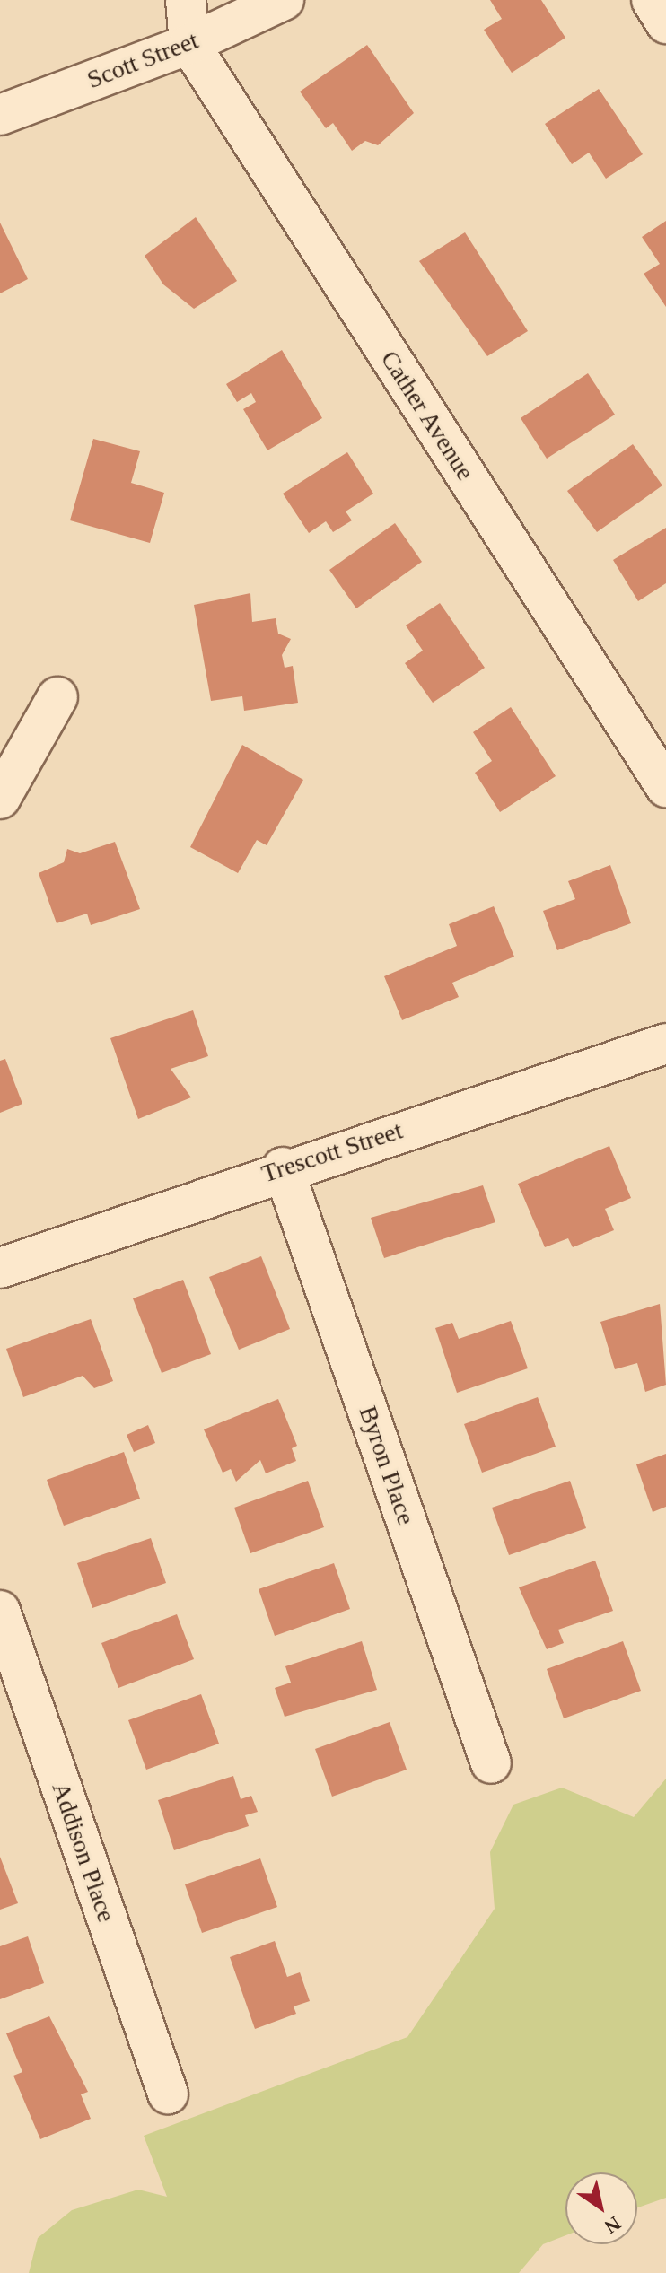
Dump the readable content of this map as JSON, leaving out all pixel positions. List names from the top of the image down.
{
  "streets": {
    "street": [
      "Scott Street",
      "Cather Avenue",
      "Trescott Street",
      "Byron Place",
      "Addison Place"
    ]
  },
  "crossings": [
    ["Scott Street", "Cather Avenue"],
    ["Trescott Street", "Byron Place"]
  ],
  "north": "bottom right"
}
